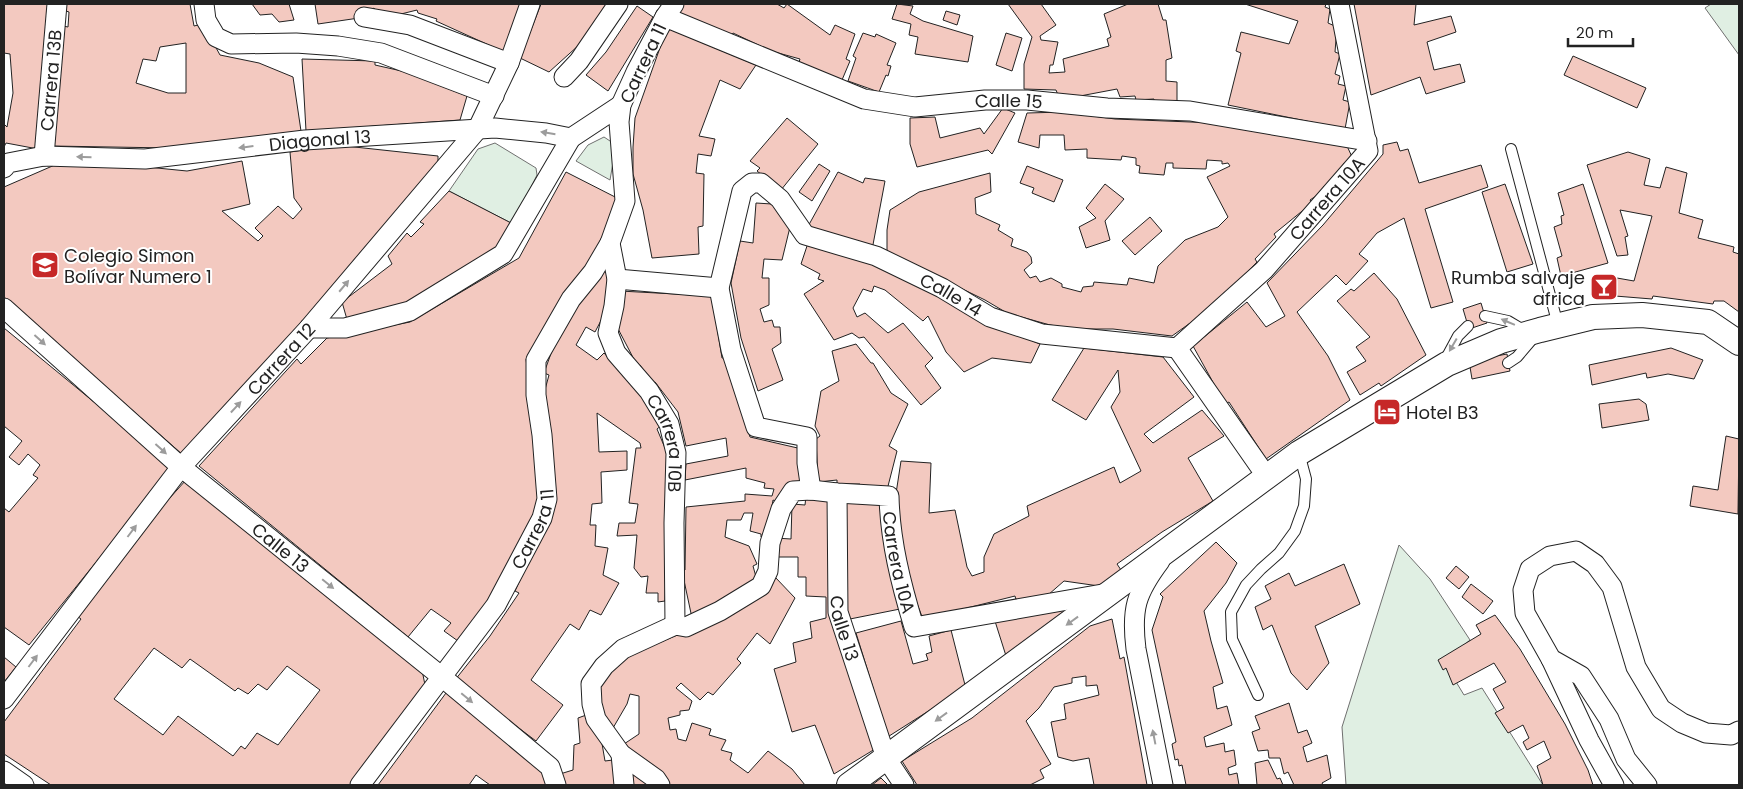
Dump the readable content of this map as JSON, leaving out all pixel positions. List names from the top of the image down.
{
  "streets": {
    "street": [
      "Carrera 11",
      "Carrera 13B",
      "Calle 15",
      "Diagonal 13",
      "Carrera 10A",
      "Calle 14",
      "Carrera 12",
      "Carrera 10B",
      "Calle 13"
    ]
  },
  "crossings": [
    ["Carrera 11", "Calle 15"],
    ["Carrera 11", "Carrera 10B"],
    ["Carrera 11", "Calle 13"],
    ["Carrera 13B", "Diagonal 13"],
    ["Calle 15", "Carrera 10A"],
    ["Diagonal 13", "Carrera 12"],
    ["Carrera 10A", "Calle 14"],
    ["Carrera 10A", "Calle 13"],
    ["Carrera 12", "Calle 13"]
  ],
  "one_way": ["Diagonal 13", "Calle 13"],
  "places": {
    "school or university": ["Colegio Simon Bolívar Numero 1"],
    "bar": ["Rumba salvaje africa"],
    "hotel": ["Hotel B3"]
  },
  "scale_bar": "20 m"
}
